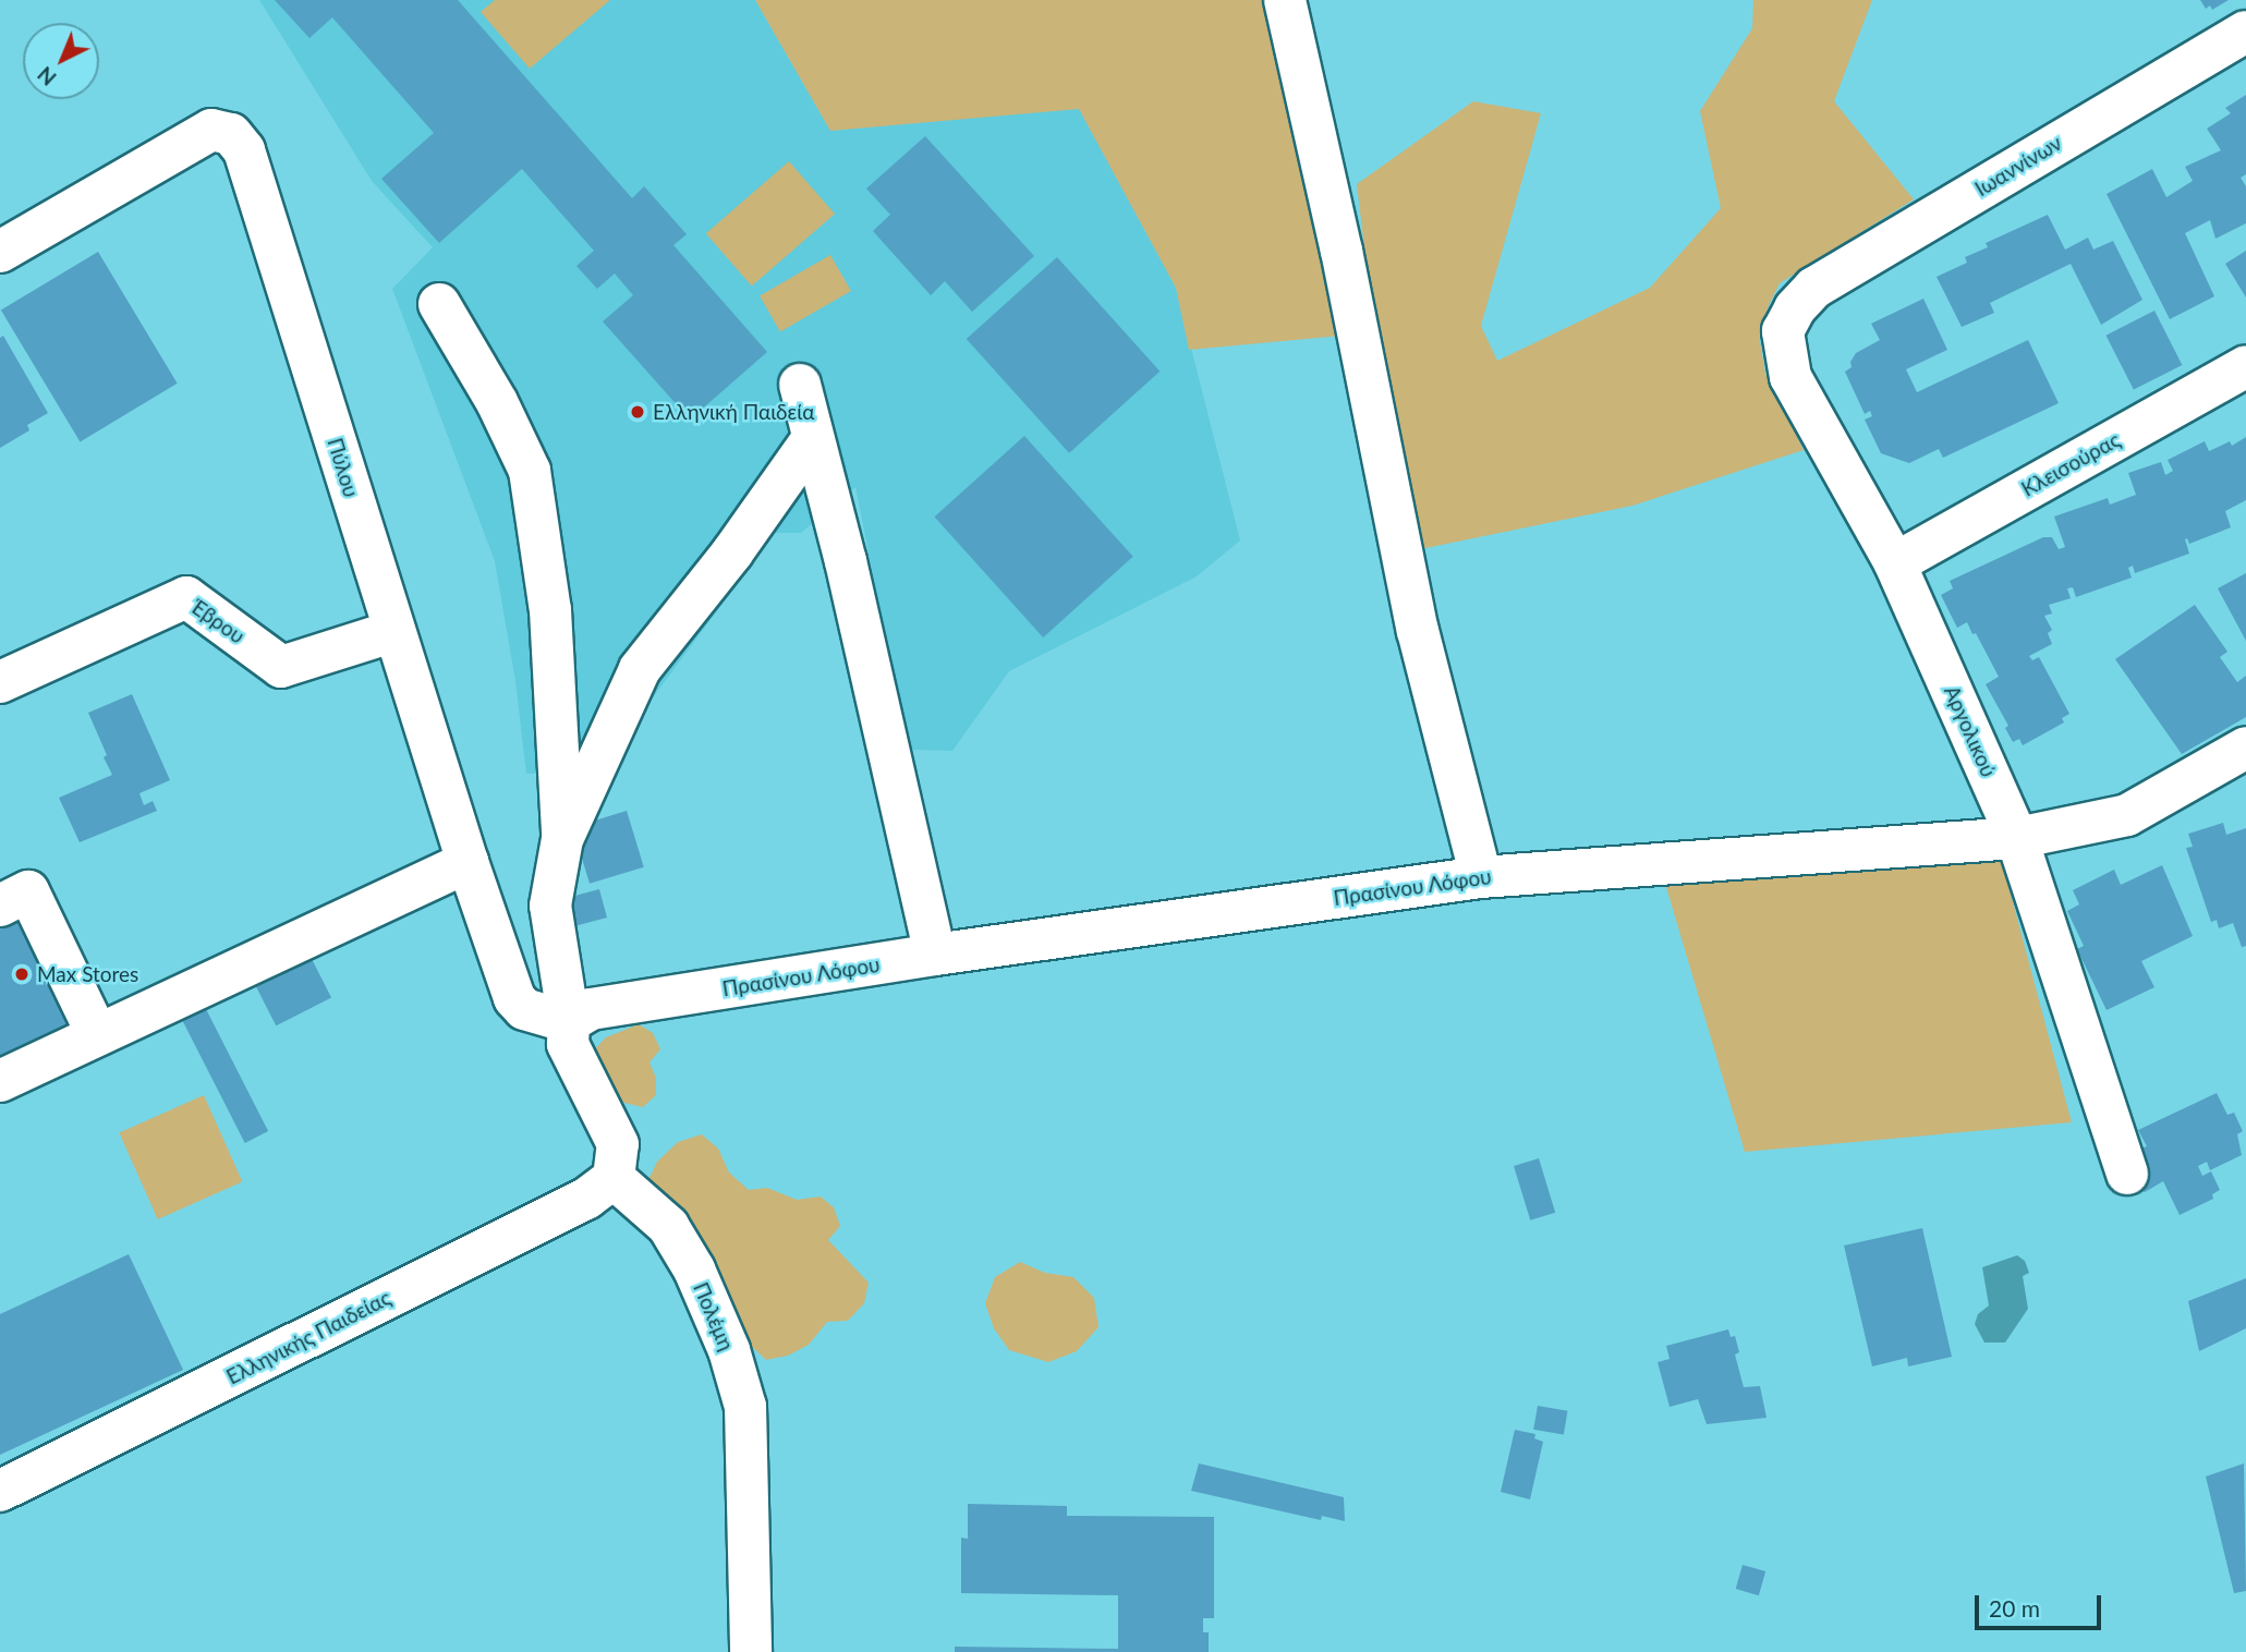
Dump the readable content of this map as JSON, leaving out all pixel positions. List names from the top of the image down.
{
  "streets": {
    "street": [
      "Ιωαννίνων",
      "Κλεισούρας",
      "Πύλου",
      "Έβρου",
      "Αργολικού",
      "Πρασίνου Λόφου",
      "Πολέμη",
      "Ελληνικής Παιδείας"
    ]
  },
  "crossings": [
    ["Ιωαννίνων", "Αργολικού"],
    ["Κλεισούρας", "Αργολικού"],
    ["Πύλου", "Έβρου"],
    ["Πύλου", "Πρασίνου Λόφου"],
    ["Αργολικού", "Πρασίνου Λόφου"],
    ["Πολέμη", "Ελληνικής Παιδείας"]
  ],
  "places": ["Ελληνική Παιδεία", "Max Stores"],
  "scale_bar": "20 m",
  "north": "bottom left"
}
